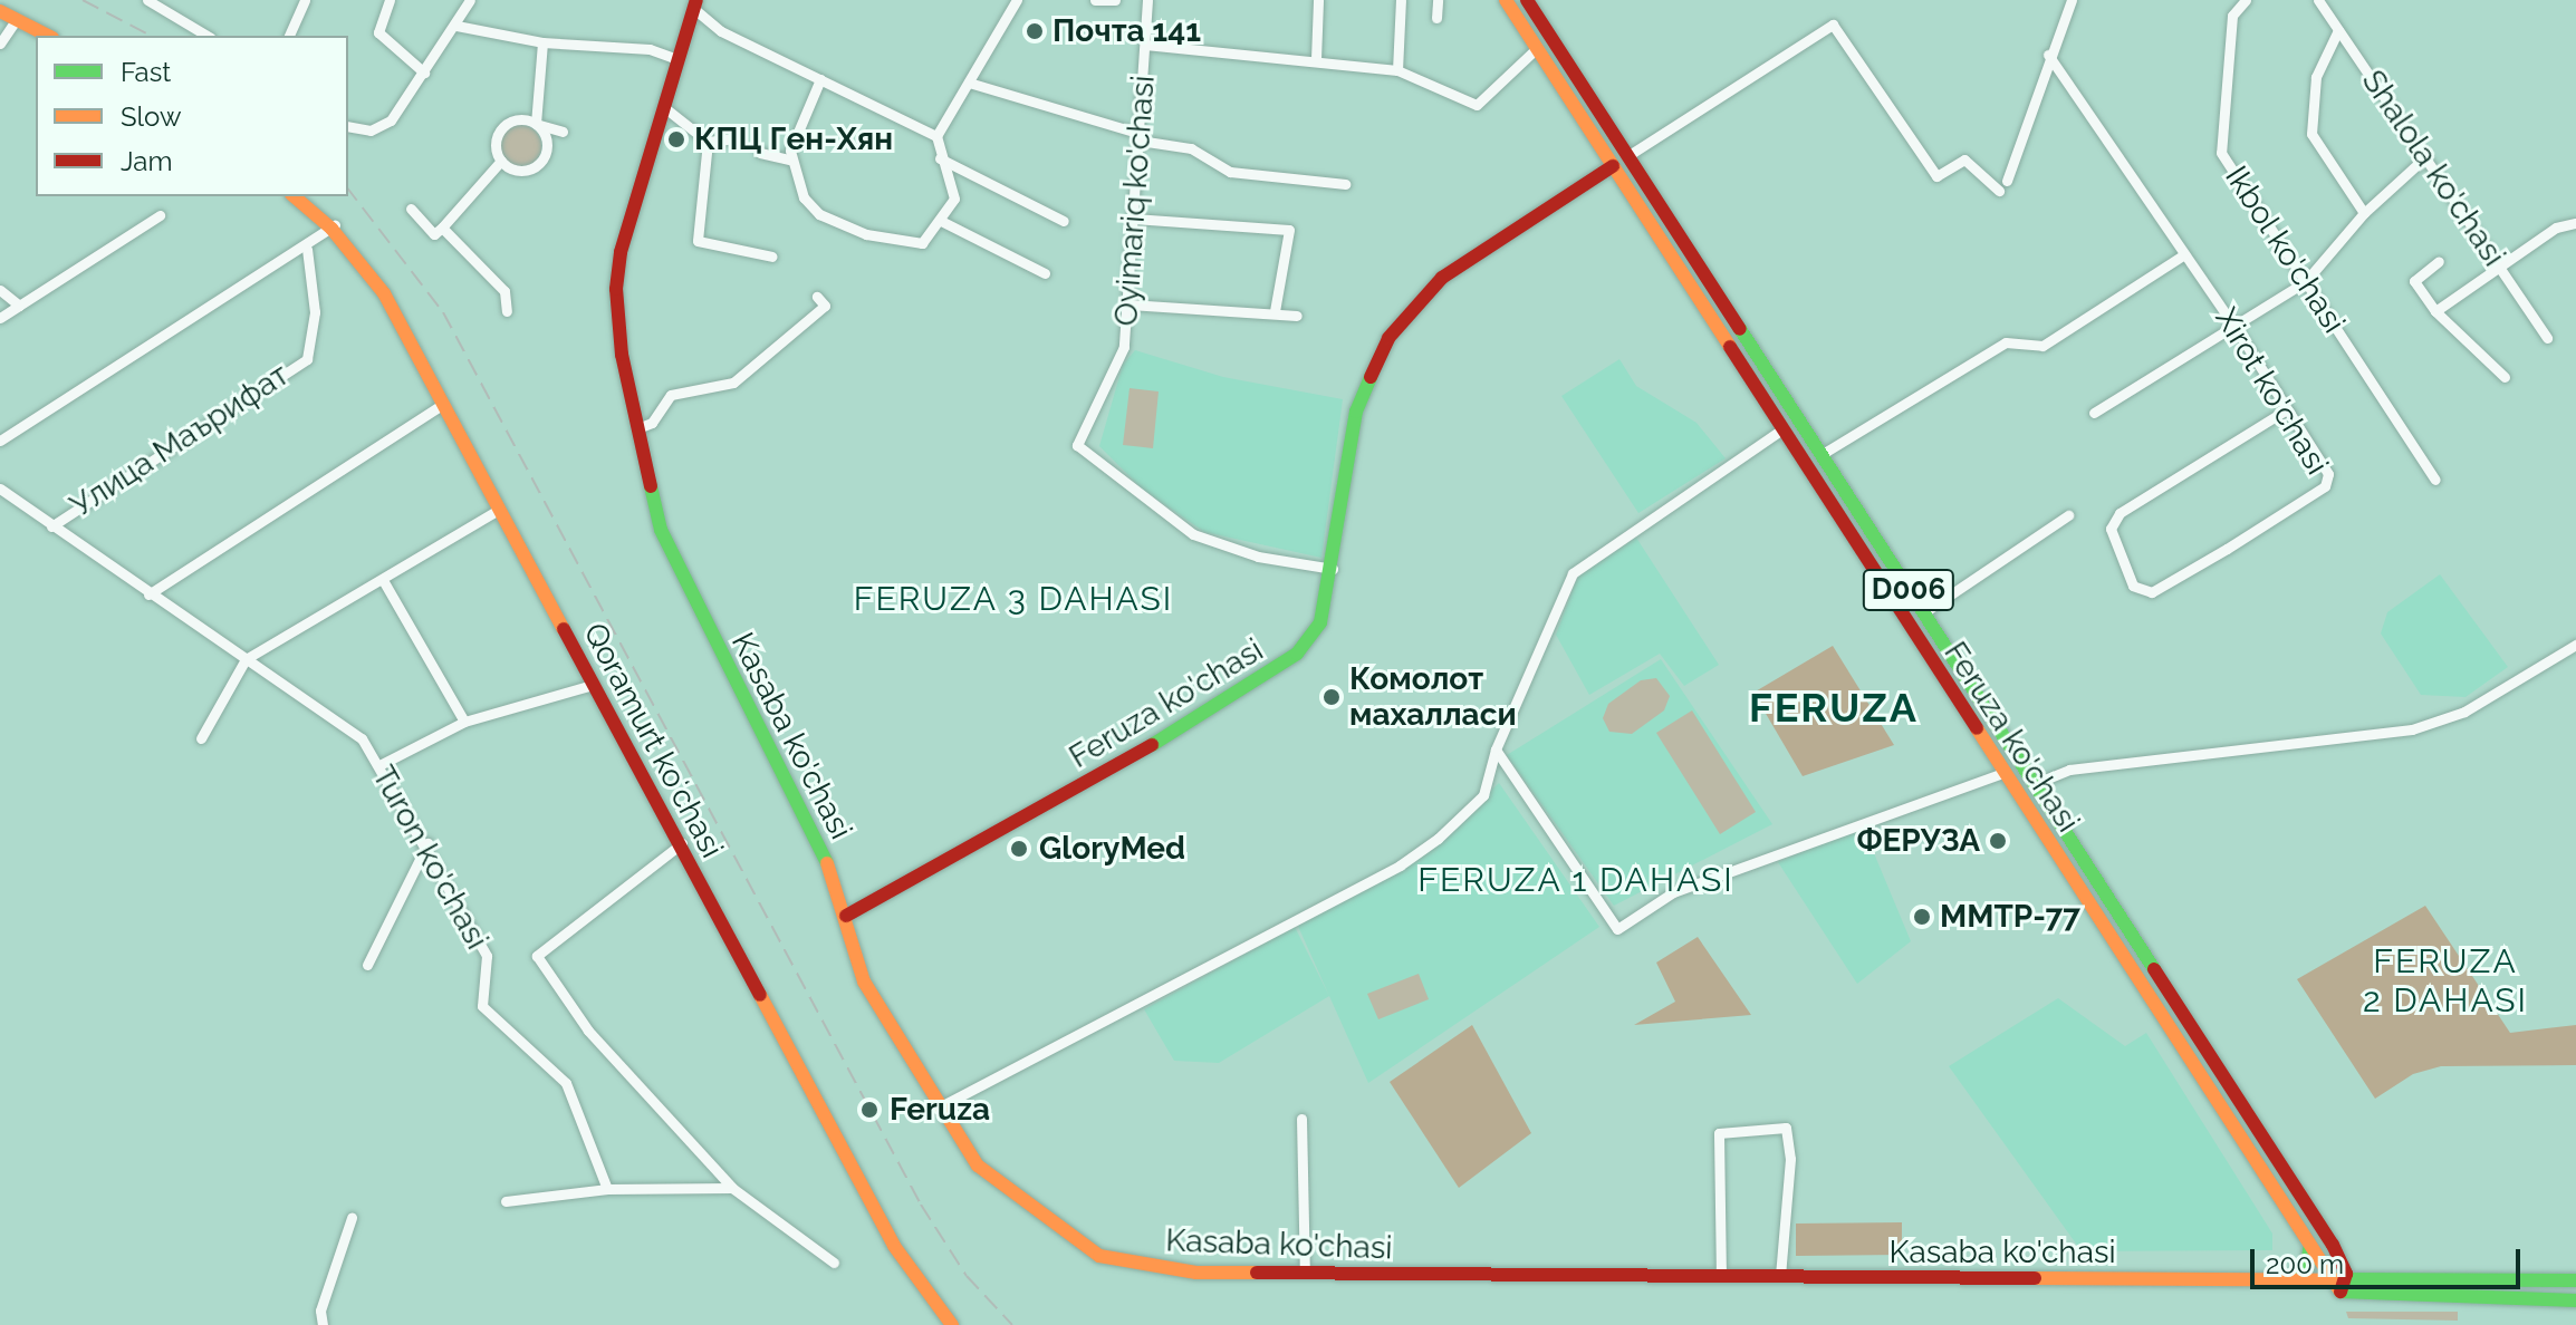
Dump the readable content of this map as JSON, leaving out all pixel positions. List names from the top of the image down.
{
  "streets": {
    "main road": [
      "D006",
      "Feruza ko'chasi",
      "Kasaba ko'chasi",
      "Qoramurt koʻchasi"
    ],
    "street": [
      "Shalola ko'chasi",
      "Oyimariq ko'chasi",
      "Ikbol ko'chasi",
      "Xirot ko'chasi",
      "Улица Маърифат",
      "Turon ko'chasi"
    ]
  },
  "crossings": [
    ["Oyimariq ko'chasi", "Feruza ko'chasi"],
    ["Улица Маърифат", "Turon ko'chasi"],
    ["Feruza ko'chasi", "Kasaba ko'chasi"]
  ],
  "districts": [
    "FERUZA 3 DAHASI",
    "FERUZA",
    "FERUZA 1 DAHASI",
    "FERUZA 2 DAHASI"
  ],
  "places": [
    "Почта 141",
    "КПЦ Ген-Хян",
    "Комолот махалласи",
    "ФЕРУЗА",
    "GloryMed",
    "MMTP-77",
    "Feruza"
  ],
  "legend": ["Fast", "Slow", "Jam"],
  "scale_bar": "200 m"
}
